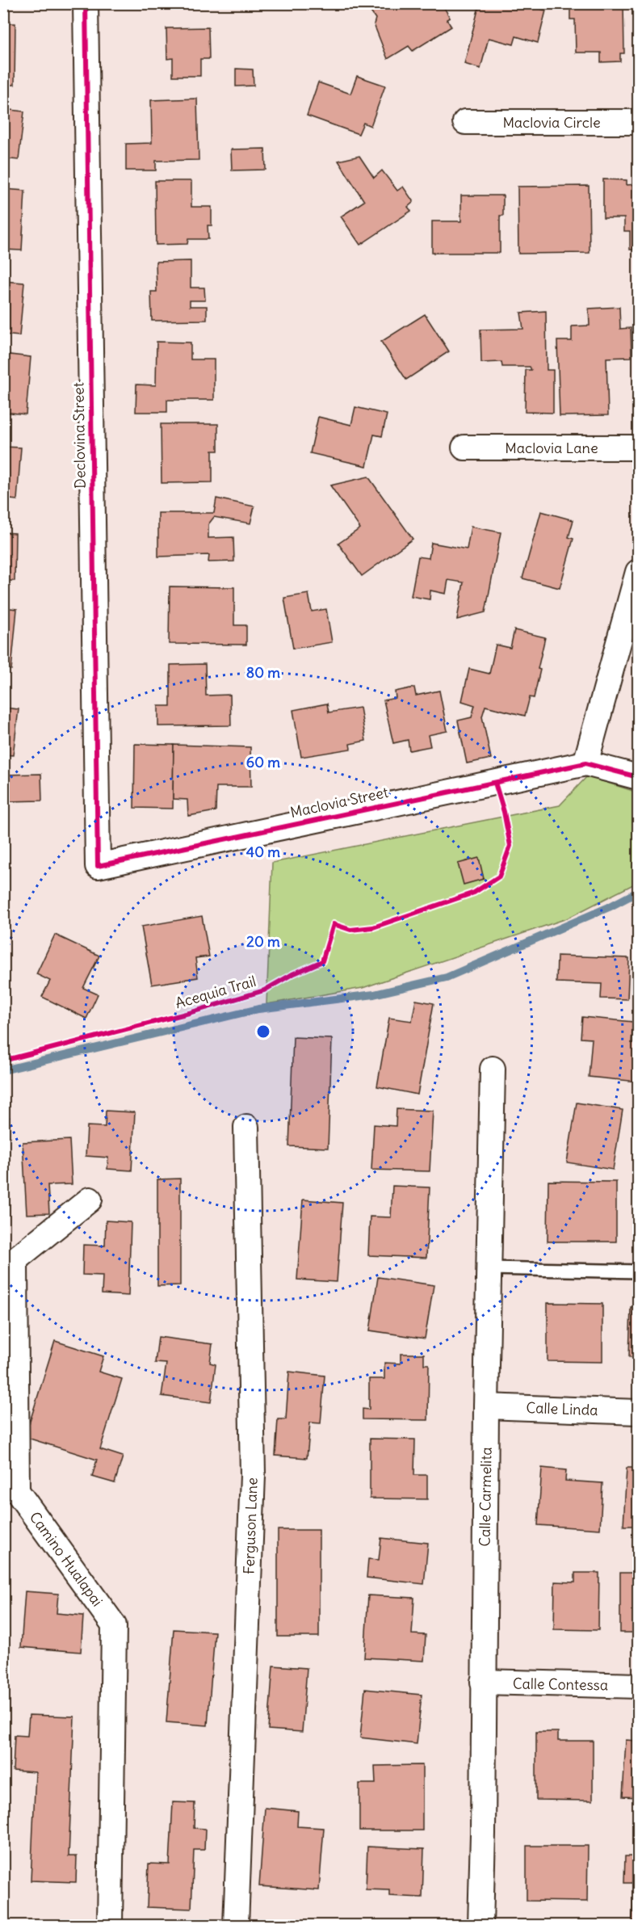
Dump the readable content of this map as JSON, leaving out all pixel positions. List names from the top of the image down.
{
  "streets": {
    "street": [
      "Maclovia Circle",
      "Declovina Street",
      "Maclovia Lane",
      "Maclovia Street",
      "Calle Linda",
      "Calle Carmelita",
      "Ferguson Lane",
      "Camino Hualapai",
      "Calle Contessa"
    ],
    "cycle path": ["Acequia Trail"]
  },
  "crossings": [
    ["Declovina Street", "Maclovia Street"],
    ["Calle Linda", "Calle Carmelita"],
    ["Calle Carmelita", "Calle Contessa"]
  ],
  "rings": [
    "80 m",
    "60 m",
    "40 m",
    "20 m"
  ]
}
